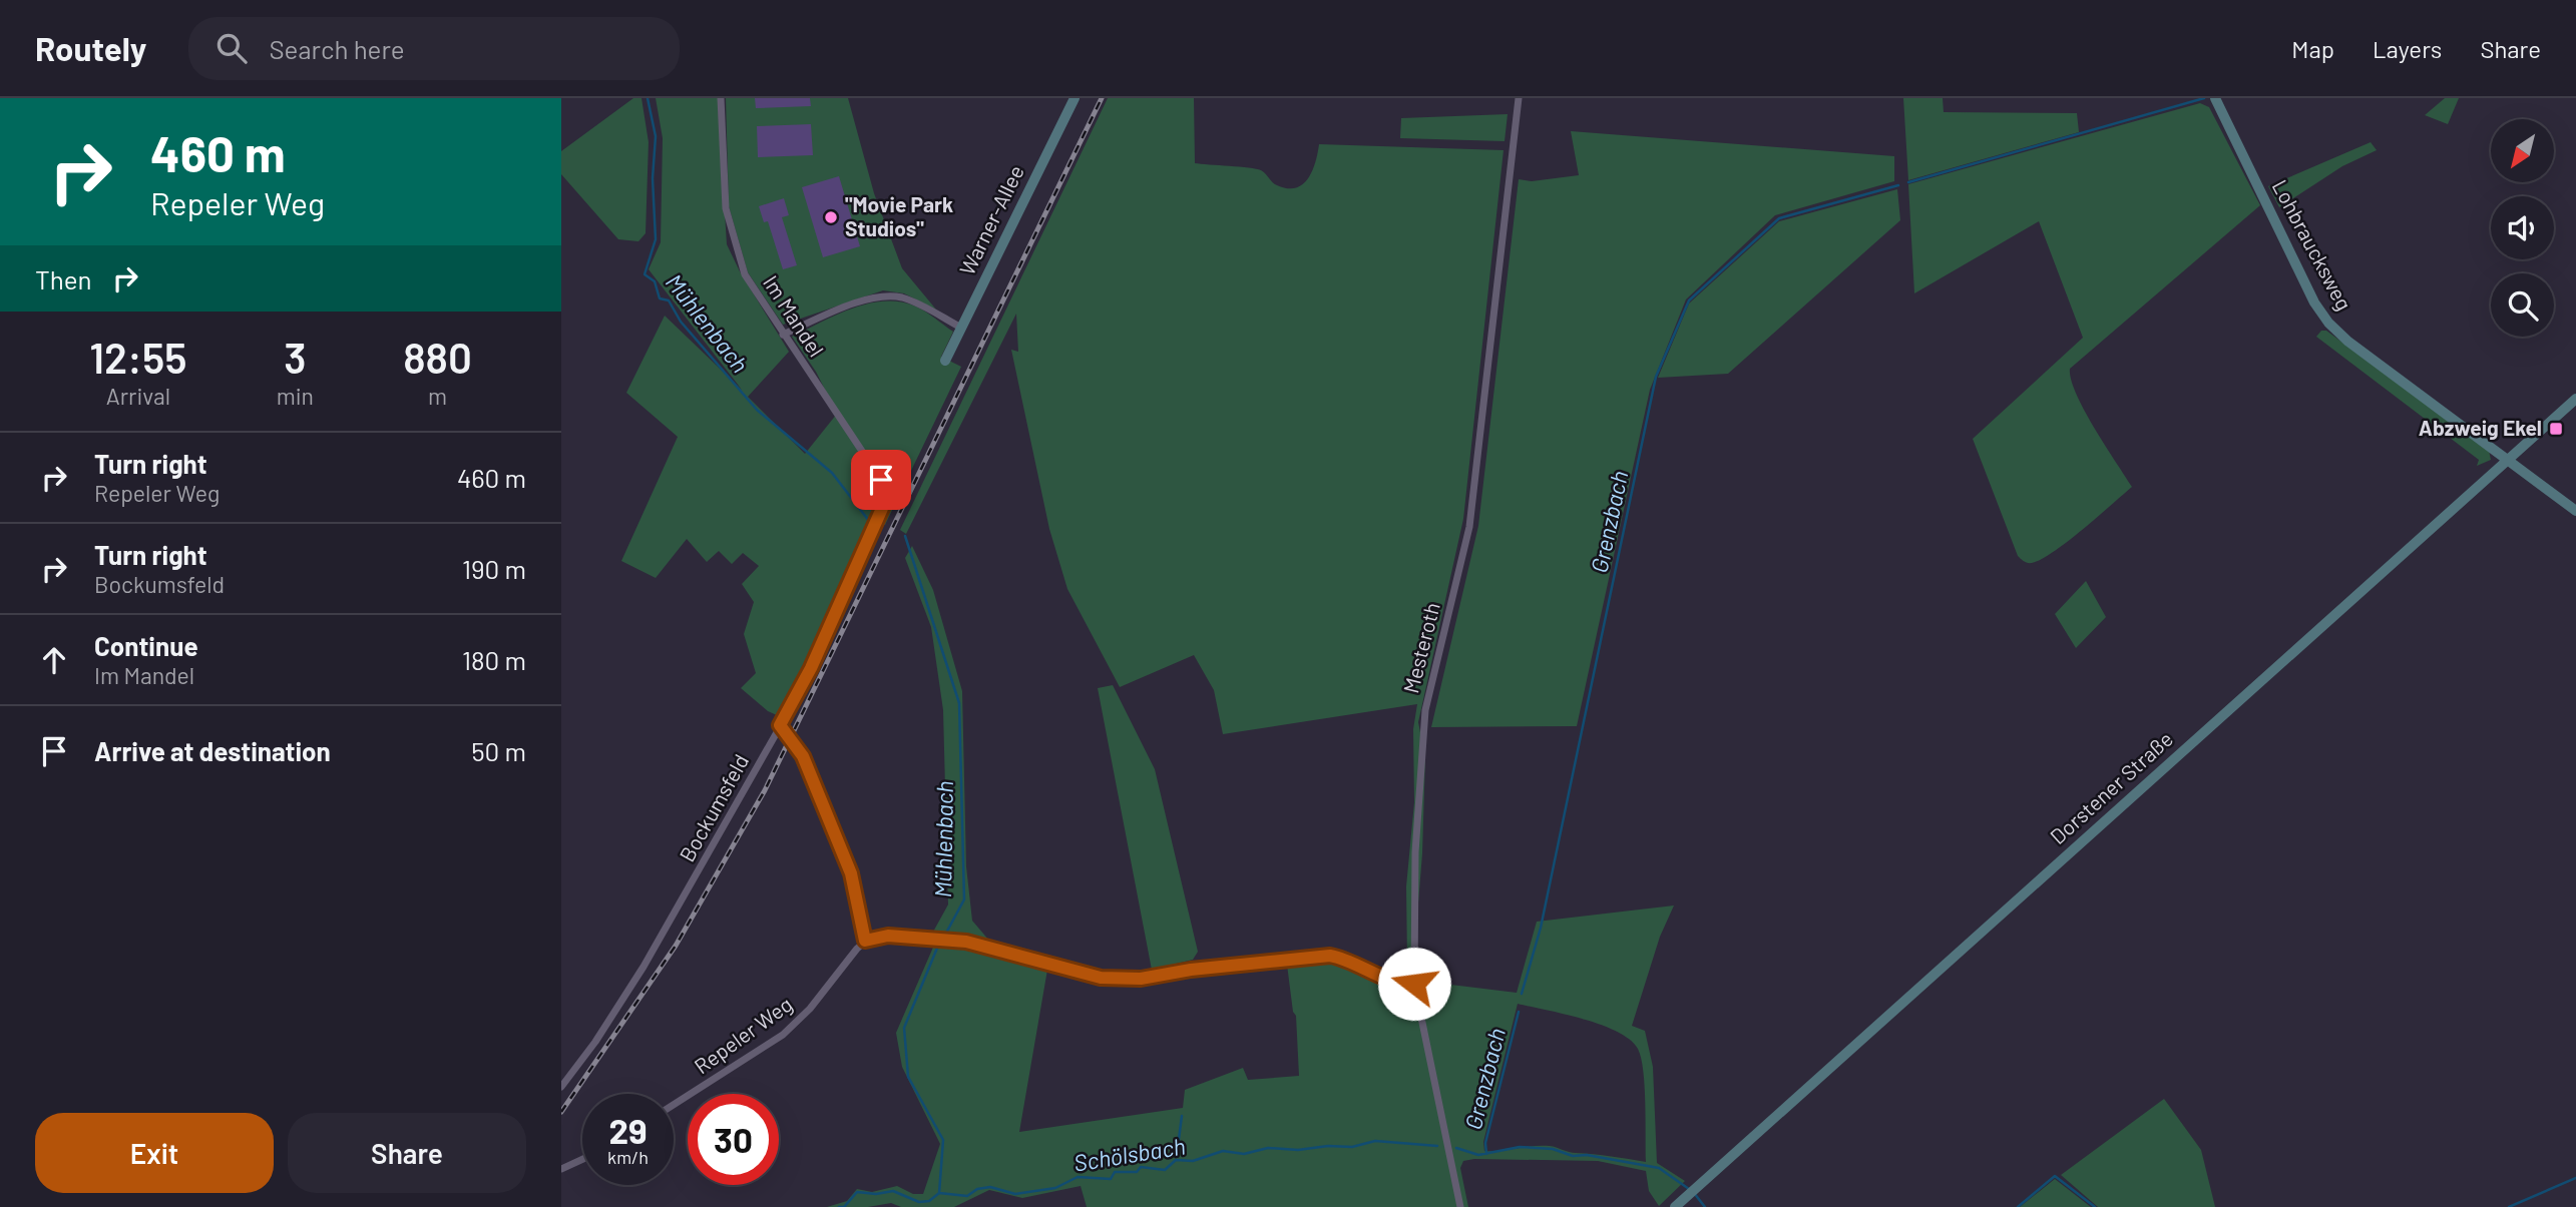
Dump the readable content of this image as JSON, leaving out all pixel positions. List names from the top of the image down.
{
  "streets": {
    "main road": ["Warner-Allee", "Lohbraucksweg", "Dorstener Straße"],
    "street": [
      "Im Mandel",
      "Mesteroth",
      "Bockumsfeld",
      "Repeler Weg"
    ]
  },
  "crossings": [
    ["Lohbraucksweg", "Dorstener Straße"],
    ["Im Mandel", "Bockumsfeld"]
  ],
  "water": ["Mühlenbach", "Grenzbach", "Schölsbach"],
  "places": {
    "other": ["\"Movie Park Studios\""],
    "transit": ["Abzweig Ekel"]
  },
  "north": "bottom left",
  "page": {
    "header": "Routely",
    "search": "Search here",
    "nav": ["Map", "Layers", "Share"],
    "turn": ["460 m", "Repeler Weg"],
    "then": "Then",
    "eta": [
      "12:55",
      "Arrival",
      "3",
      "min",
      "880",
      "m"
    ],
    "list": [
      {
        "name": "Turn right",
        "note": "Repeler Weg",
        "value": "460 m"
      },
      {
        "name": "Turn right",
        "note": "Bockumsfeld",
        "value": "190 m"
      },
      {
        "name": "Continue",
        "note": "Im Mandel",
        "value": "180 m"
      },
      {
        "name": "Arrive at destination",
        "value": "50 m"
      }
    ],
    "speed": "29 km/h",
    "limit": "30",
    "buttons": ["Exit", "Share"]
  }
}
